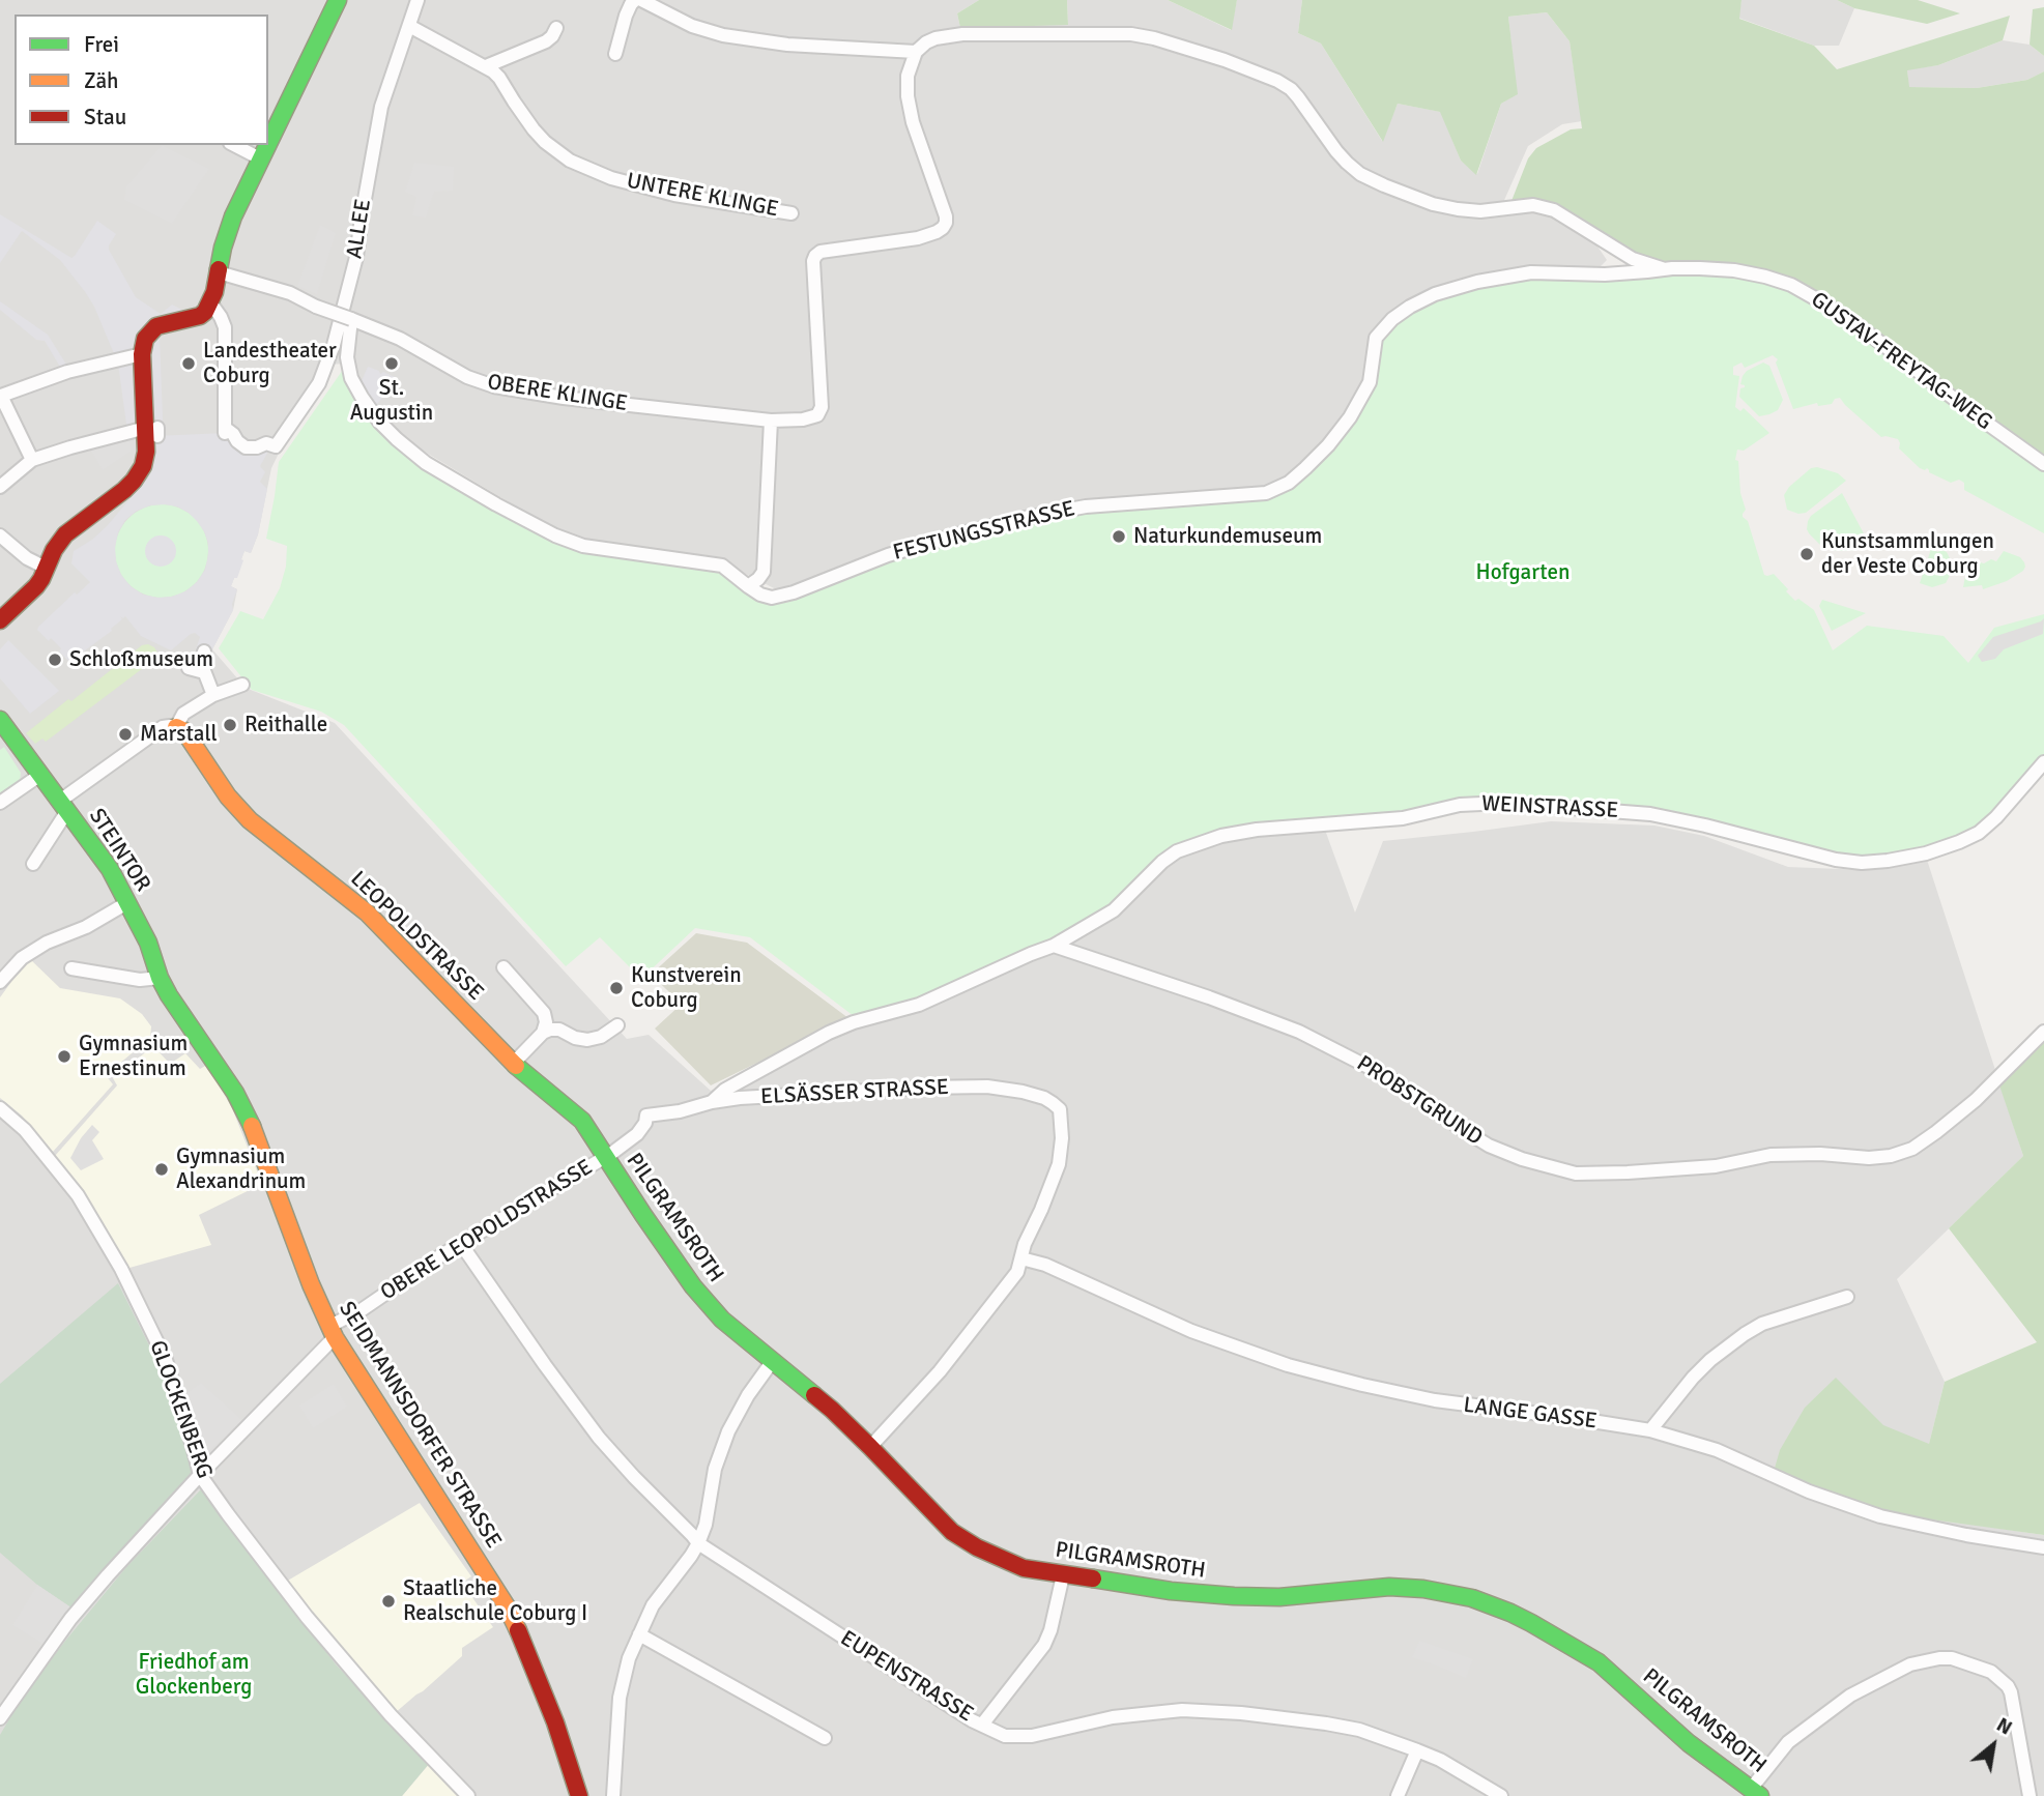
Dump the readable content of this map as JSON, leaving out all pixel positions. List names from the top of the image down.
{
  "streets": {
    "street": [
      "UNTERE KLINGE",
      "ALLEE",
      "GUSTAV-FREYTAG-WEG",
      "OBERE KLINGE",
      "FESTUNGSSTRASSE",
      "WEINSTRASSE",
      "STEINTOR",
      "LEOPOLDSTRASSE",
      "ELSÄSSER STRASSE",
      "PROBSTGRUND",
      "PILGRAMSROTH",
      "OBERE LEOPOLDSTRASSE",
      "GLOCKENBERG",
      "LANGE GASSE",
      "SEIDMANNSDORFER STRASSE",
      "EUPENSTRASSE"
    ]
  },
  "crossings": [
    ["UNTERE KLINGE", "ALLEE"],
    ["GUSTAV-FREYTAG-WEG", "OBERE KLINGE"],
    ["GUSTAV-FREYTAG-WEG", "FESTUNGSSTRASSE"],
    ["OBERE KLINGE", "FESTUNGSSTRASSE"],
    ["WEINSTRASSE", "PROBSTGRUND"],
    ["STEINTOR", "SEIDMANNSDORFER STRASSE"],
    ["LEOPOLDSTRASSE", "PILGRAMSROTH"],
    ["ELSÄSSER STRASSE", "OBERE LEOPOLDSTRASSE"],
    ["ELSÄSSER STRASSE", "LANGE GASSE"],
    ["PILGRAMSROTH", "OBERE LEOPOLDSTRASSE"],
    ["OBERE LEOPOLDSTRASSE", "GLOCKENBERG"],
    ["OBERE LEOPOLDSTRASSE", "SEIDMANNSDORFER STRASSE"],
    ["OBERE LEOPOLDSTRASSE", "EUPENSTRASSE"]
  ],
  "parks": ["Hofgarten", "Friedhof am Glockenberg"],
  "places": [
    "Landestheater Coburg",
    "St. Augustin",
    "Naturkundemuseum",
    "Kunstsammlungen der Veste Coburg",
    "Schloßmuseum",
    "Reithalle",
    "Marstall",
    "Kunstverein Coburg",
    "Gymnasium Ernestinum",
    "Gymnasium Alexandrinum",
    "Staatliche Realschule Coburg I"
  ],
  "legend": ["Frei", "Zäh", "Stau"],
  "north": "top right"
}
